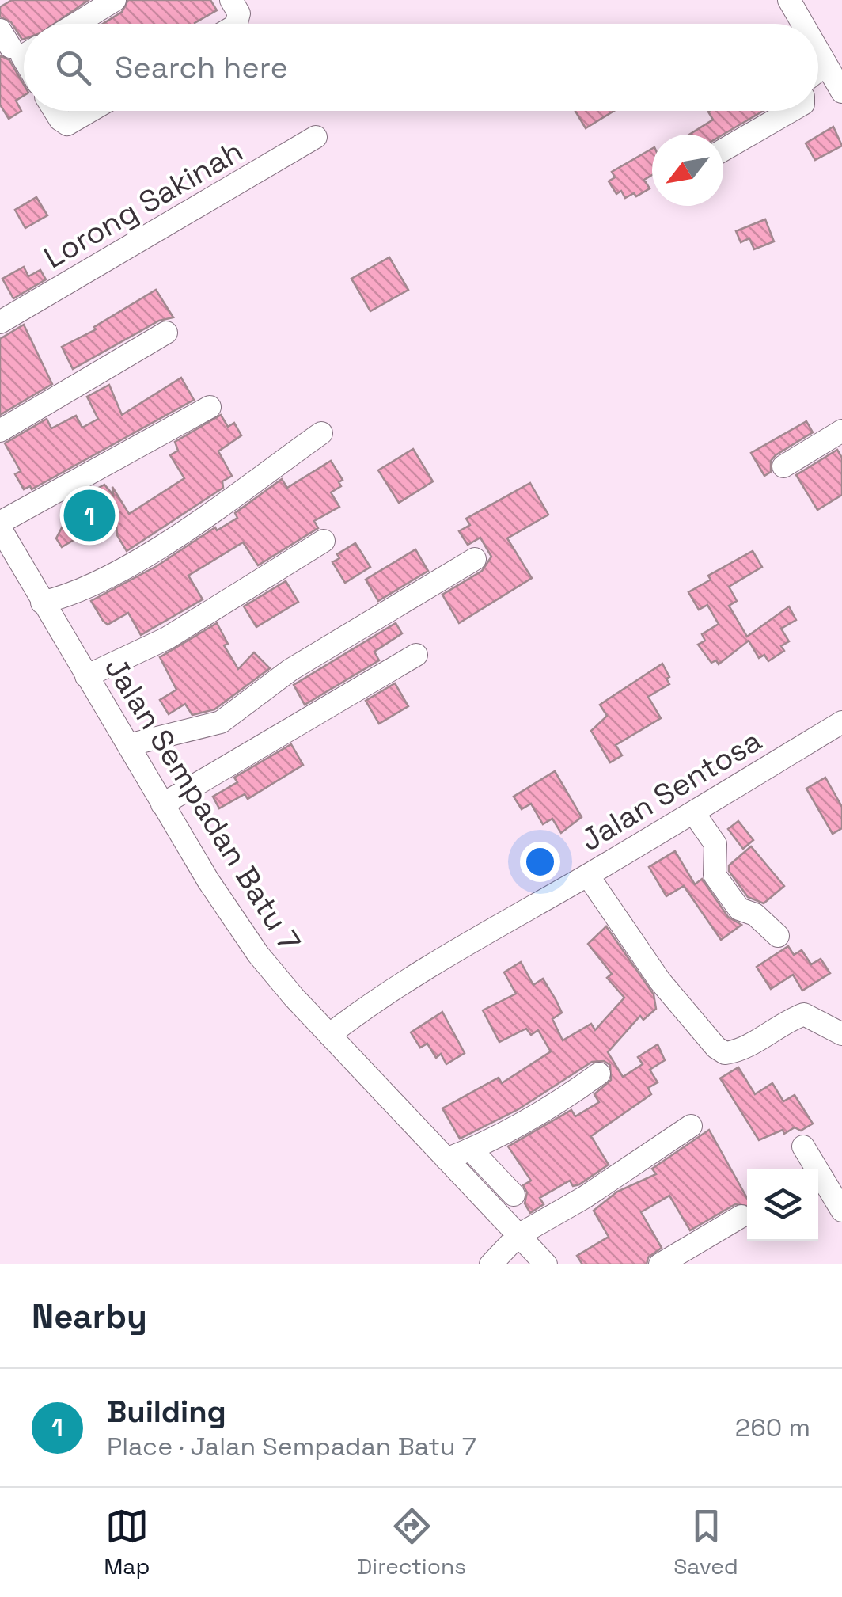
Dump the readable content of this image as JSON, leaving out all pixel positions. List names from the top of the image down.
{
  "streets": {
    "street": ["Lorong Sakinah", "Jalan Sentosa", "Jalan Sempadan Batu 7"]
  },
  "crossings": [
    ["Jalan Sentosa", "Jalan Sempadan Batu 7"]
  ],
  "north": "bottom left",
  "page": {
    "search": "Search here",
    "pins": "1",
    "heading": "Nearby",
    "list": [
      {
        "mark": "1",
        "name": "Building",
        "note": "Place · Jalan Sempadan Batu 7",
        "value": "260 m"
      }
    ],
    "nav": ["Map", "Directions", "Saved"]
  }
}
